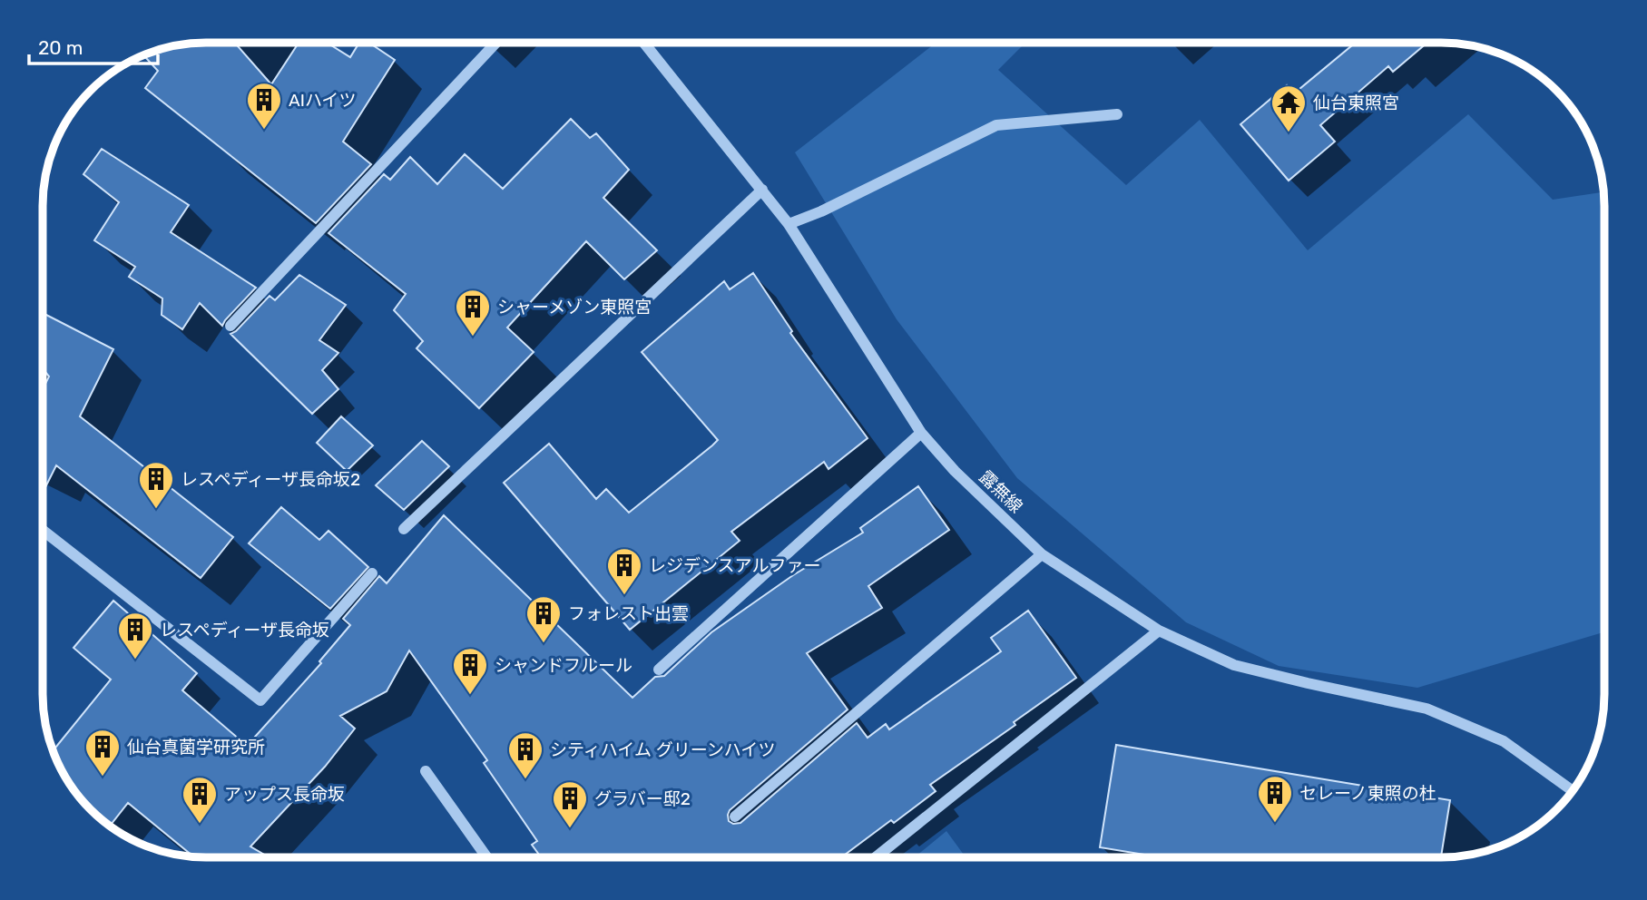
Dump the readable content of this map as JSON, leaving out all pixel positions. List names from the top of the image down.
{
  "streets": {
    "street": ["露無線"]
  },
  "places": {
    "building": [
      "AIハイツ",
      "シャーメゾン東照宮",
      "レスペディーザ長命坂2",
      "レジデンスアルファー",
      "フォレスト出雲",
      "レスペディーザ長命坂",
      "シャンドフルール",
      "仙台真菌学研究所",
      "シティハイム グリーンハイツ",
      "セレーノ東照の杜",
      "アップス長命坂",
      "グラバー邸2"
    ],
    "temple": ["仙台東照宮"]
  },
  "scale_bar": "20 m"
}
